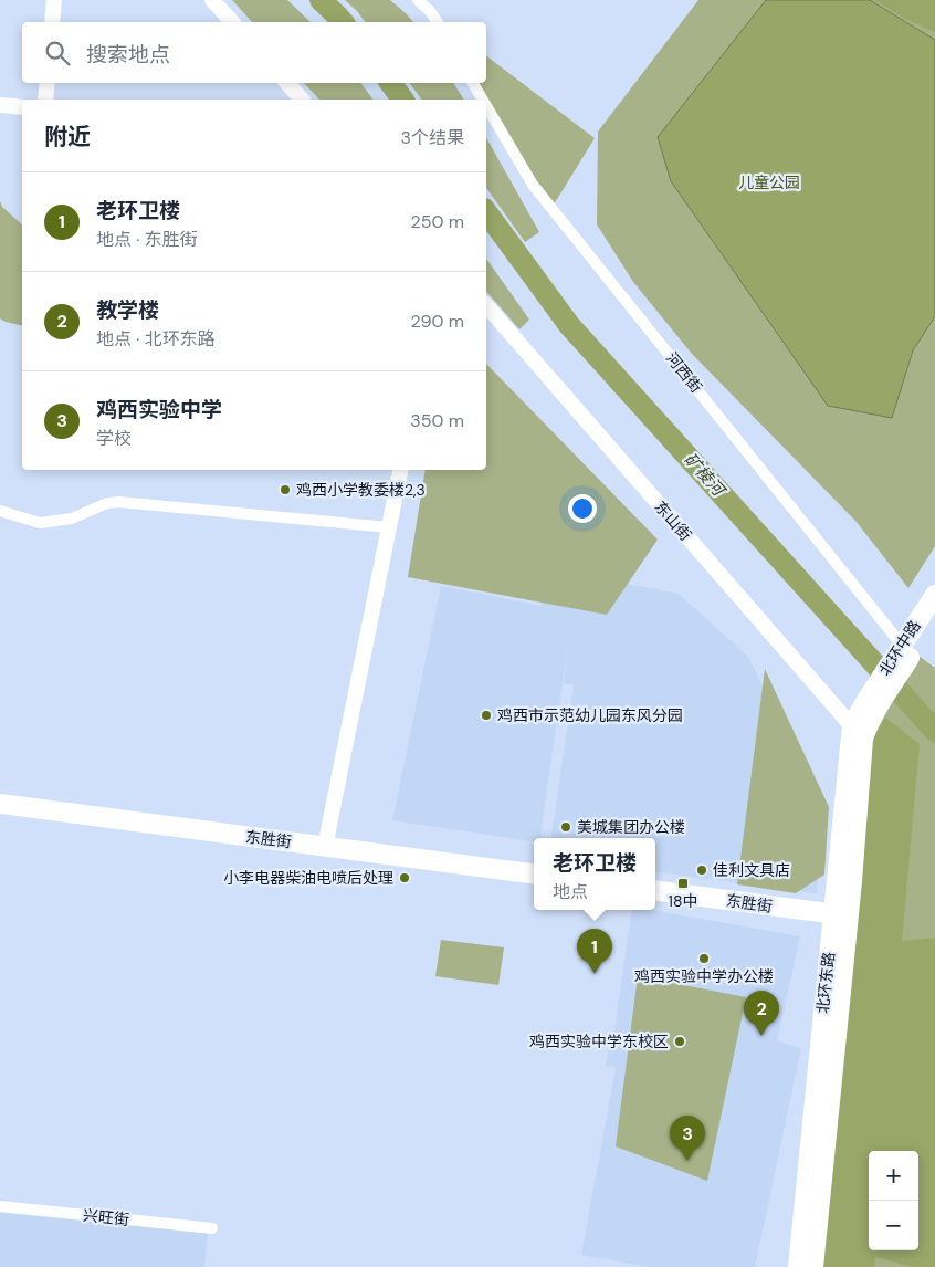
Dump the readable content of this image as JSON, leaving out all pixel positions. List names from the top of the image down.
{
  "streets": {
    "highway": ["北环中路", "东胜街", "北环东路"],
    "main road": ["东山街"],
    "street": ["河西街", "兴旺街"]
  },
  "crossings": [
    ["河西街", "北环中路"],
    ["东山街", "北环东路"],
    ["北环中路", "北环东路"],
    ["东胜街", "北环东路"]
  ],
  "water": ["矿棱河"],
  "parks": ["儿童公园"],
  "places": {
    "other": [
      "鸡西小学教委楼2,3",
      "鸡西市示范幼儿园东风分园",
      "美城集团办公楼",
      "佳利文具店",
      "小李电器柴油电喷后处理",
      "鸡西实验中学办公楼",
      "鸡西实验中学东校区"
    ],
    "transit": ["18中"]
  },
  "page": {
    "search": "搜索地点",
    "heading": ["附近", "3个结果"],
    "list": [
      {
        "mark": "1",
        "name": "老环卫楼",
        "note": "地点 · 东胜街",
        "value": "250 m"
      },
      {
        "mark": "2",
        "name": "教学楼",
        "note": "地点 · 北环东路",
        "value": "290 m"
      },
      {
        "mark": "3",
        "name": "鸡西实验中学",
        "note": "学校",
        "value": "350 m"
      }
    ],
    "popup": ["老环卫楼", "地点"],
    "pins": ["1", "2", "3"],
    "map_buttons": ["+", "−"]
  }
}
